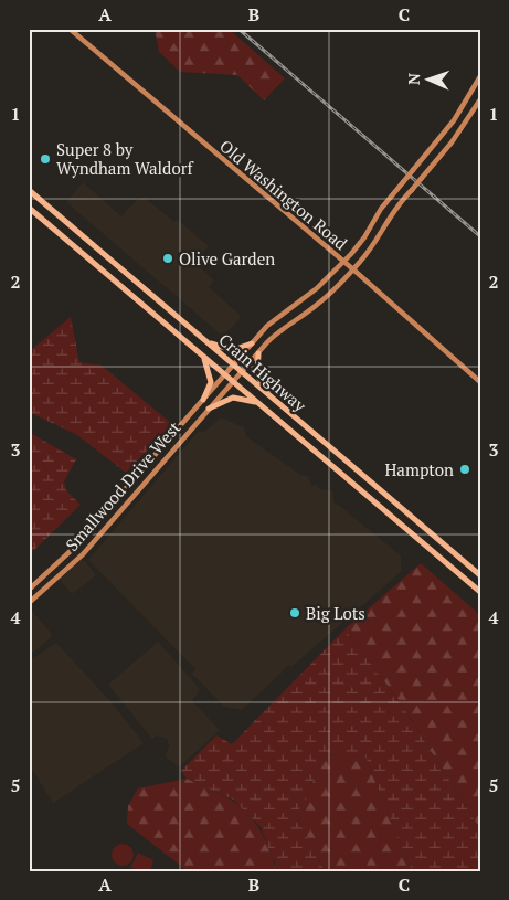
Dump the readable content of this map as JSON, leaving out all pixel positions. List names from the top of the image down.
{
  "streets": {
    "highway": ["Crain Highway"],
    "main road": ["Old Washington Road", "Smallwood Drive West"]
  },
  "crossings": [
    ["Old Washington Road", "Smallwood Drive West"],
    ["Crain Highway", "Smallwood Drive West"]
  ],
  "places": [
    "Super 8 by Wyndham Waldorf",
    "Olive Garden",
    "Hampton",
    "Big Lots"
  ],
  "north": "left",
  "grid": {
    "columns": ["A", "B", "C"],
    "rows": [
      "1",
      "2",
      "3",
      "4",
      "5"
    ]
  }
}
